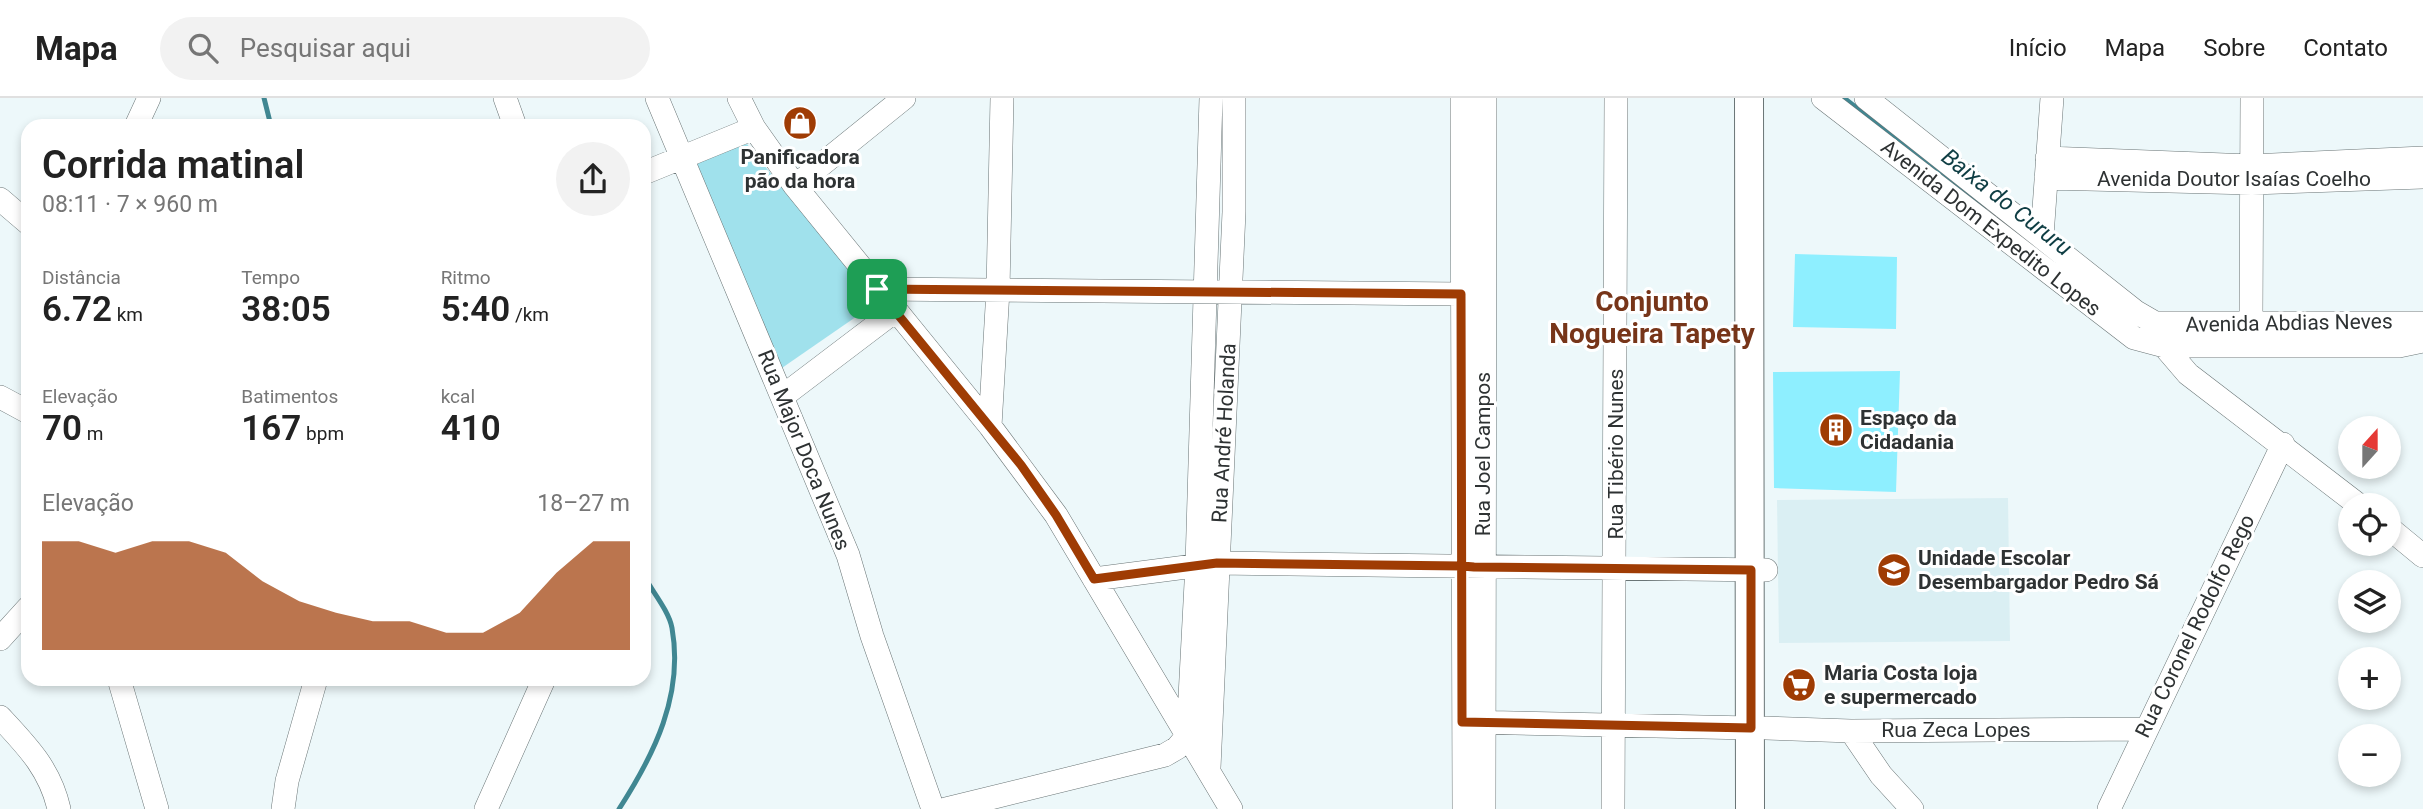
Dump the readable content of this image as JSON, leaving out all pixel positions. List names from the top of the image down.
{
  "streets": {
    "street": [
      "Avenida Doutor Isaías Coelho",
      "Avenida Dom Expedito Lopes",
      "Avenida Abdias Neves",
      "Rua André Holanda",
      "Rua Major Doca Nunes",
      "Rua Joel Campos",
      "Rua Tibério Nunes",
      "Rua Coronel Rodolfo Rego",
      "Rua Zeca Lopes"
    ]
  },
  "crossings": [
    ["Avenida Dom Expedito Lopes", "Avenida Abdias Neves"],
    ["Rua Joel Campos", "Rua Zeca Lopes"],
    ["Rua Tibério Nunes", "Rua Zeca Lopes"],
    ["Rua Coronel Rodolfo Rego", "Rua Zeca Lopes"]
  ],
  "districts": ["Conjunto Nogueira Tapety"],
  "water": ["Baixa do Cururu"],
  "places": {
    "shop": ["Panificadora pão da hora"],
    "building": ["Espaço da Cidadania"],
    "school or university": ["Unidade Escolar Desembargador Pedro Sá"],
    "supermarket": ["Maria Costa loja e supermercado"]
  },
  "north": "top",
  "page": {
    "header": "Mapa",
    "search": "Pesquisar aqui",
    "nav": [
      "Início",
      "Mapa",
      "Sobre",
      "Contato"
    ],
    "heading": ["Corrida matinal", "08:11 · 7 × 960 m"],
    "stats": [
      ["Distância", "6.72 km"],
      ["Tempo", "38:05"],
      ["Ritmo", "5:40 /km"],
      ["Elevação", "70 m"],
      ["Batimentos", "167 bpm"],
      ["kcal", "410"]
    ],
    "map_buttons": ["+", "−"],
    "chart": ["Elevação", "18–27 m"]
  }
}
